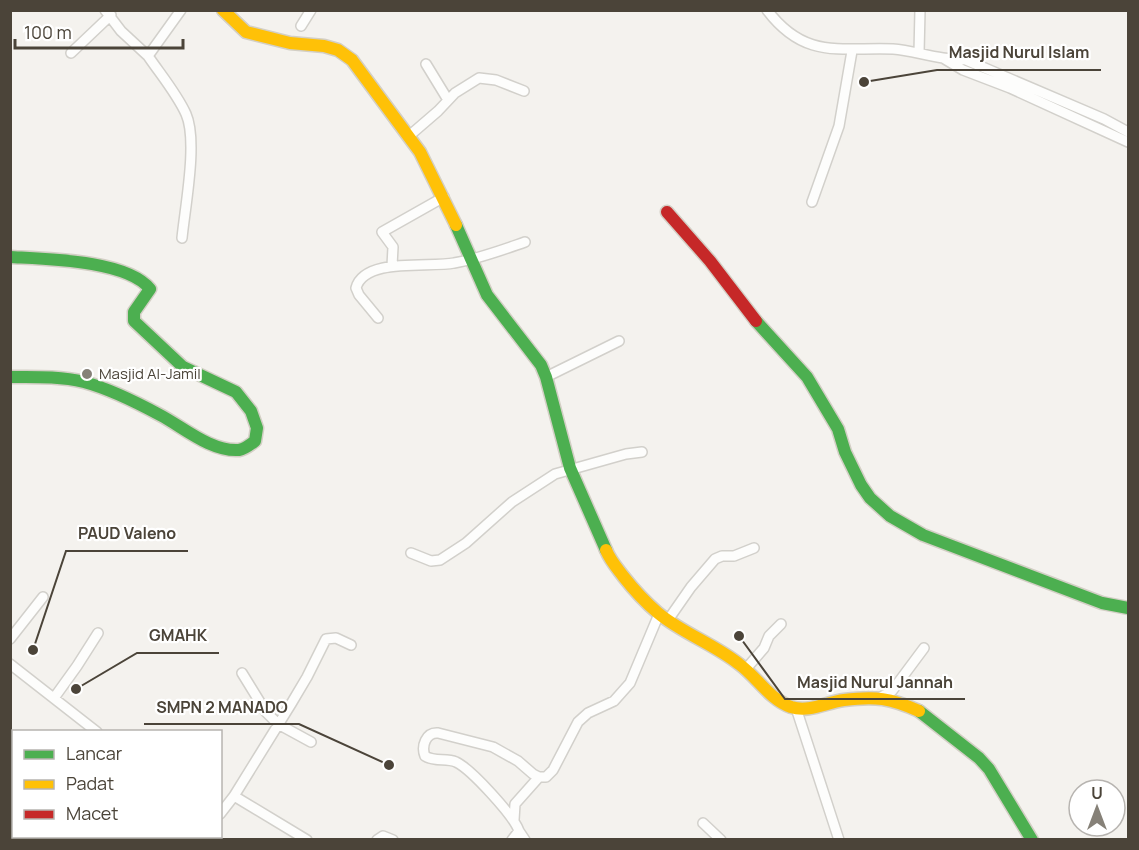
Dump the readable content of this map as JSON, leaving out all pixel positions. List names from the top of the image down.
{
  "places": [
    "Masjid Nurul Islam",
    "Masjid Al-Jamil",
    "Masjid Nurul Jannah",
    "PAUD Valeno",
    "GMAHK",
    "SMPN 2 MANADO"
  ],
  "legend": ["Lancar", "Padat", "Macet"],
  "scale_bar": "100 m",
  "north": "top"
}
